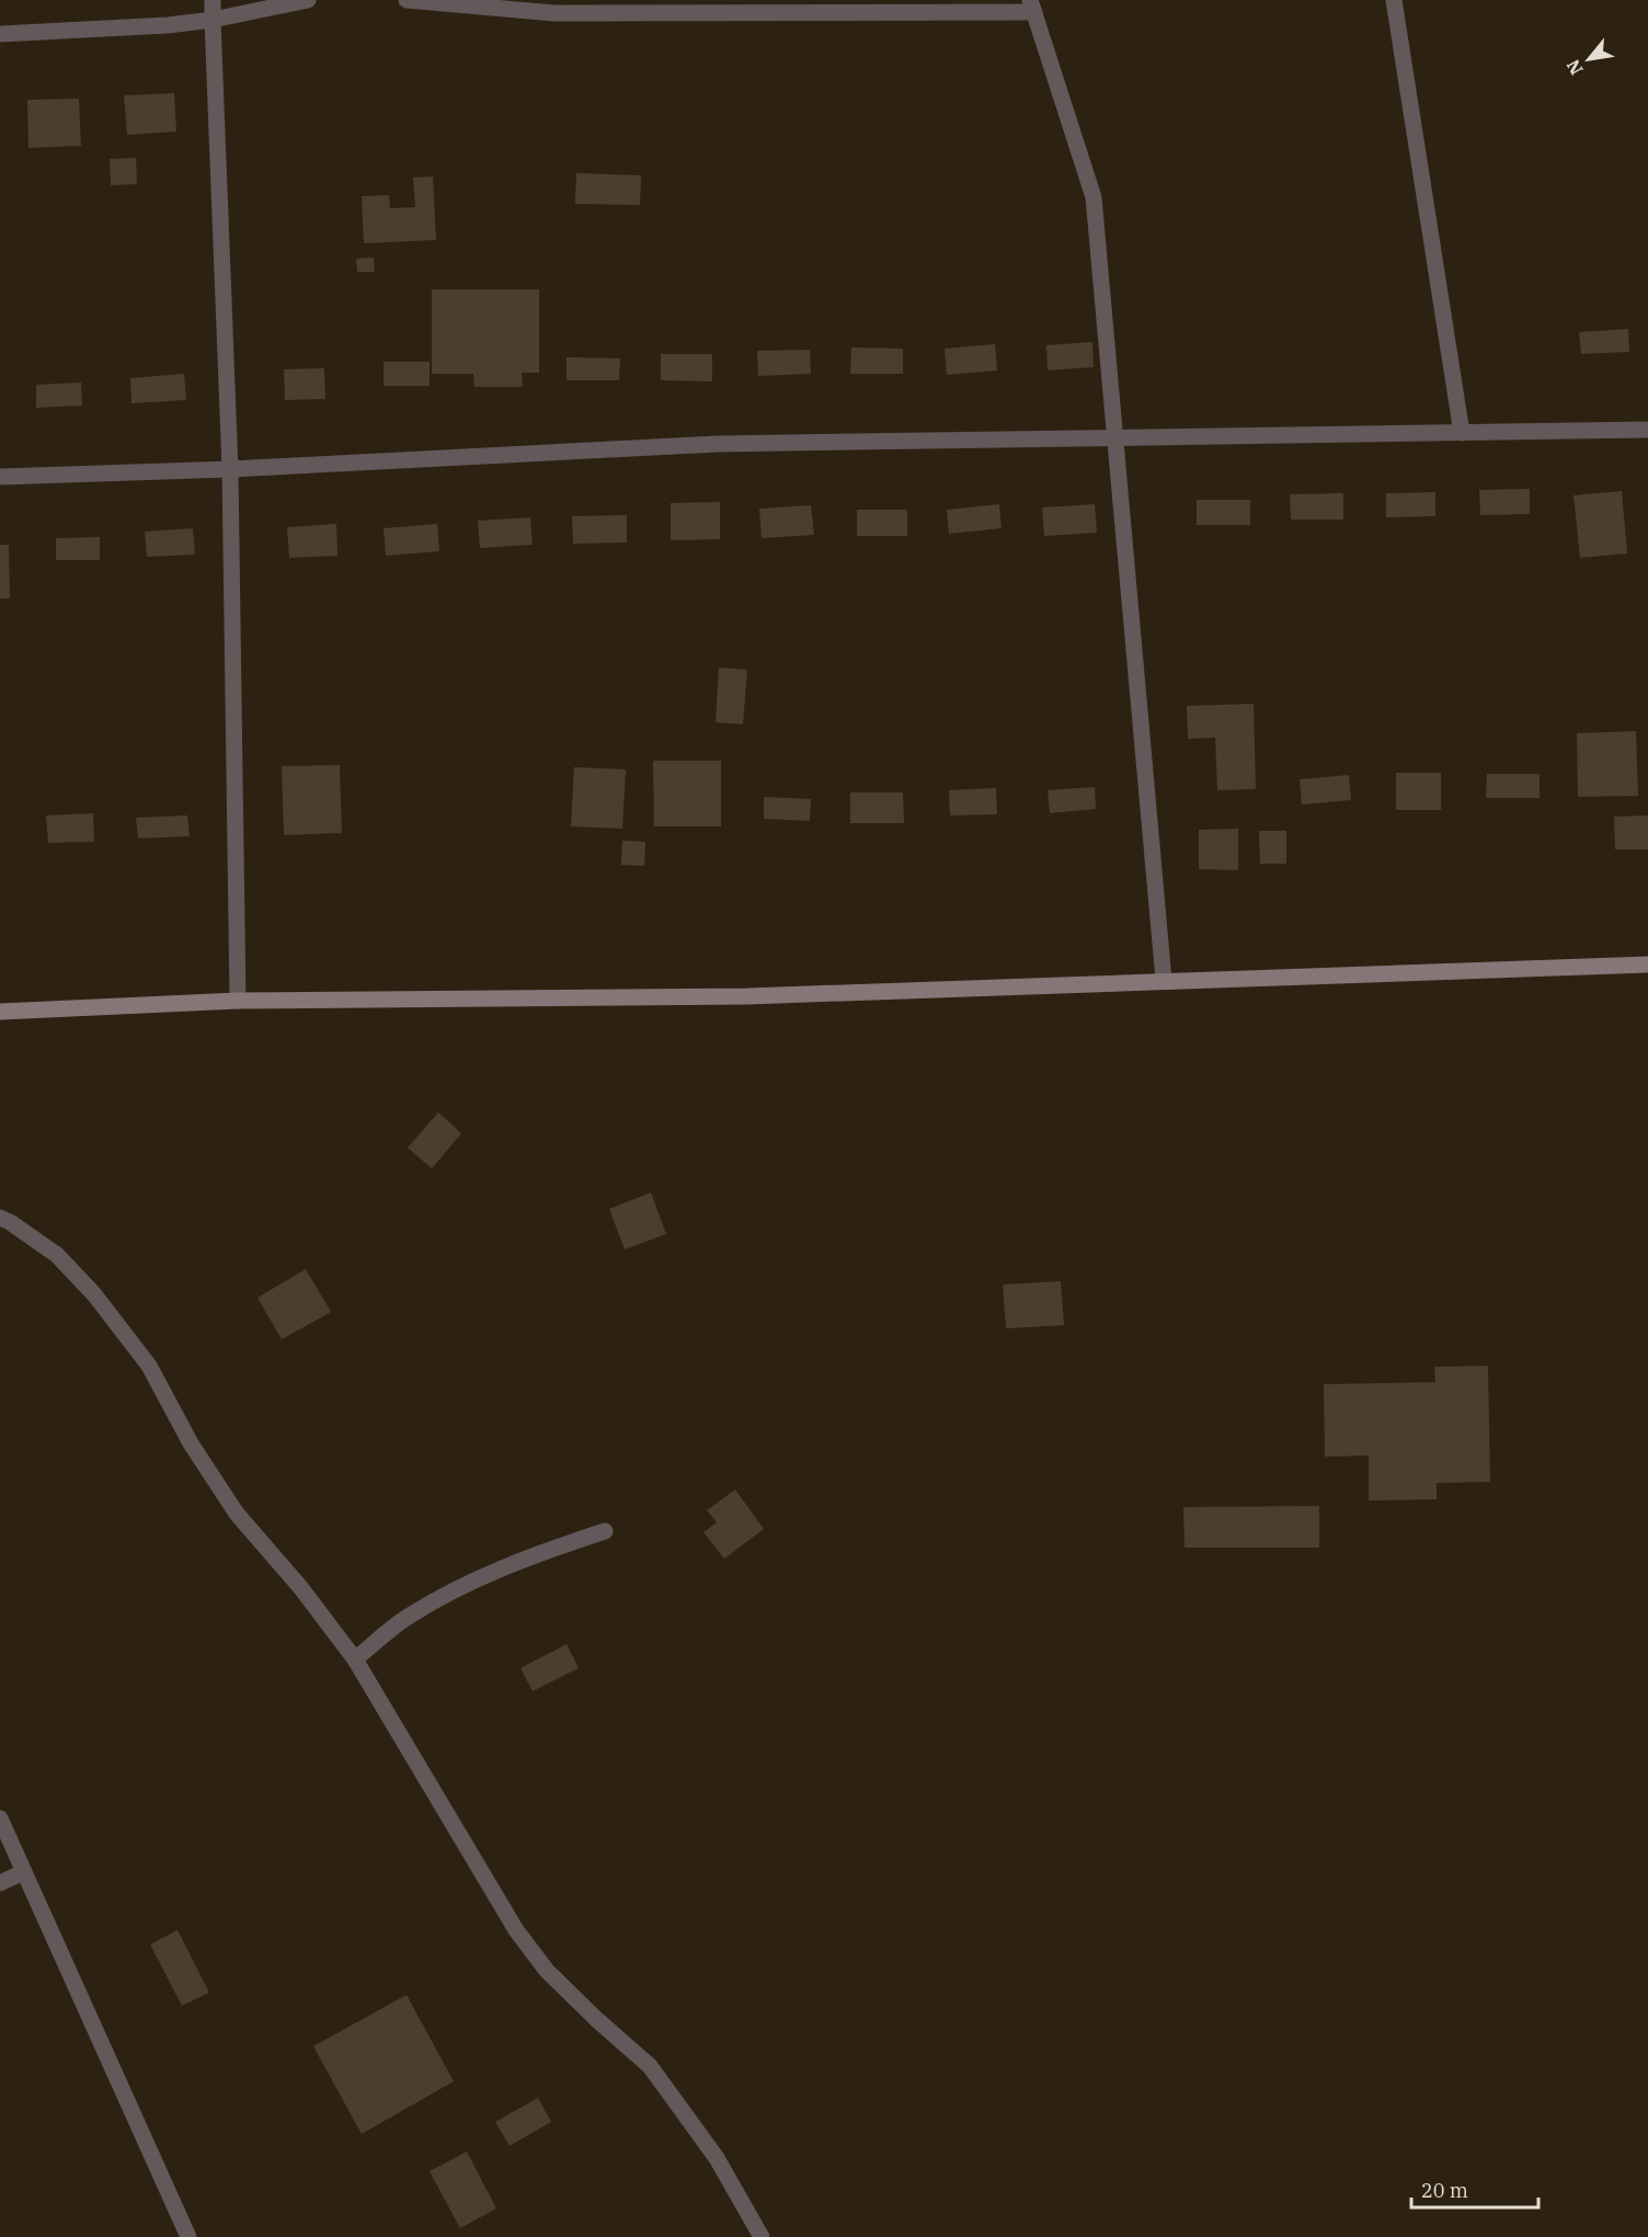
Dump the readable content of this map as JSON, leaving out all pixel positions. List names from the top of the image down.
{
  "scale_bar": "20 m",
  "north": "bottom left"
}
